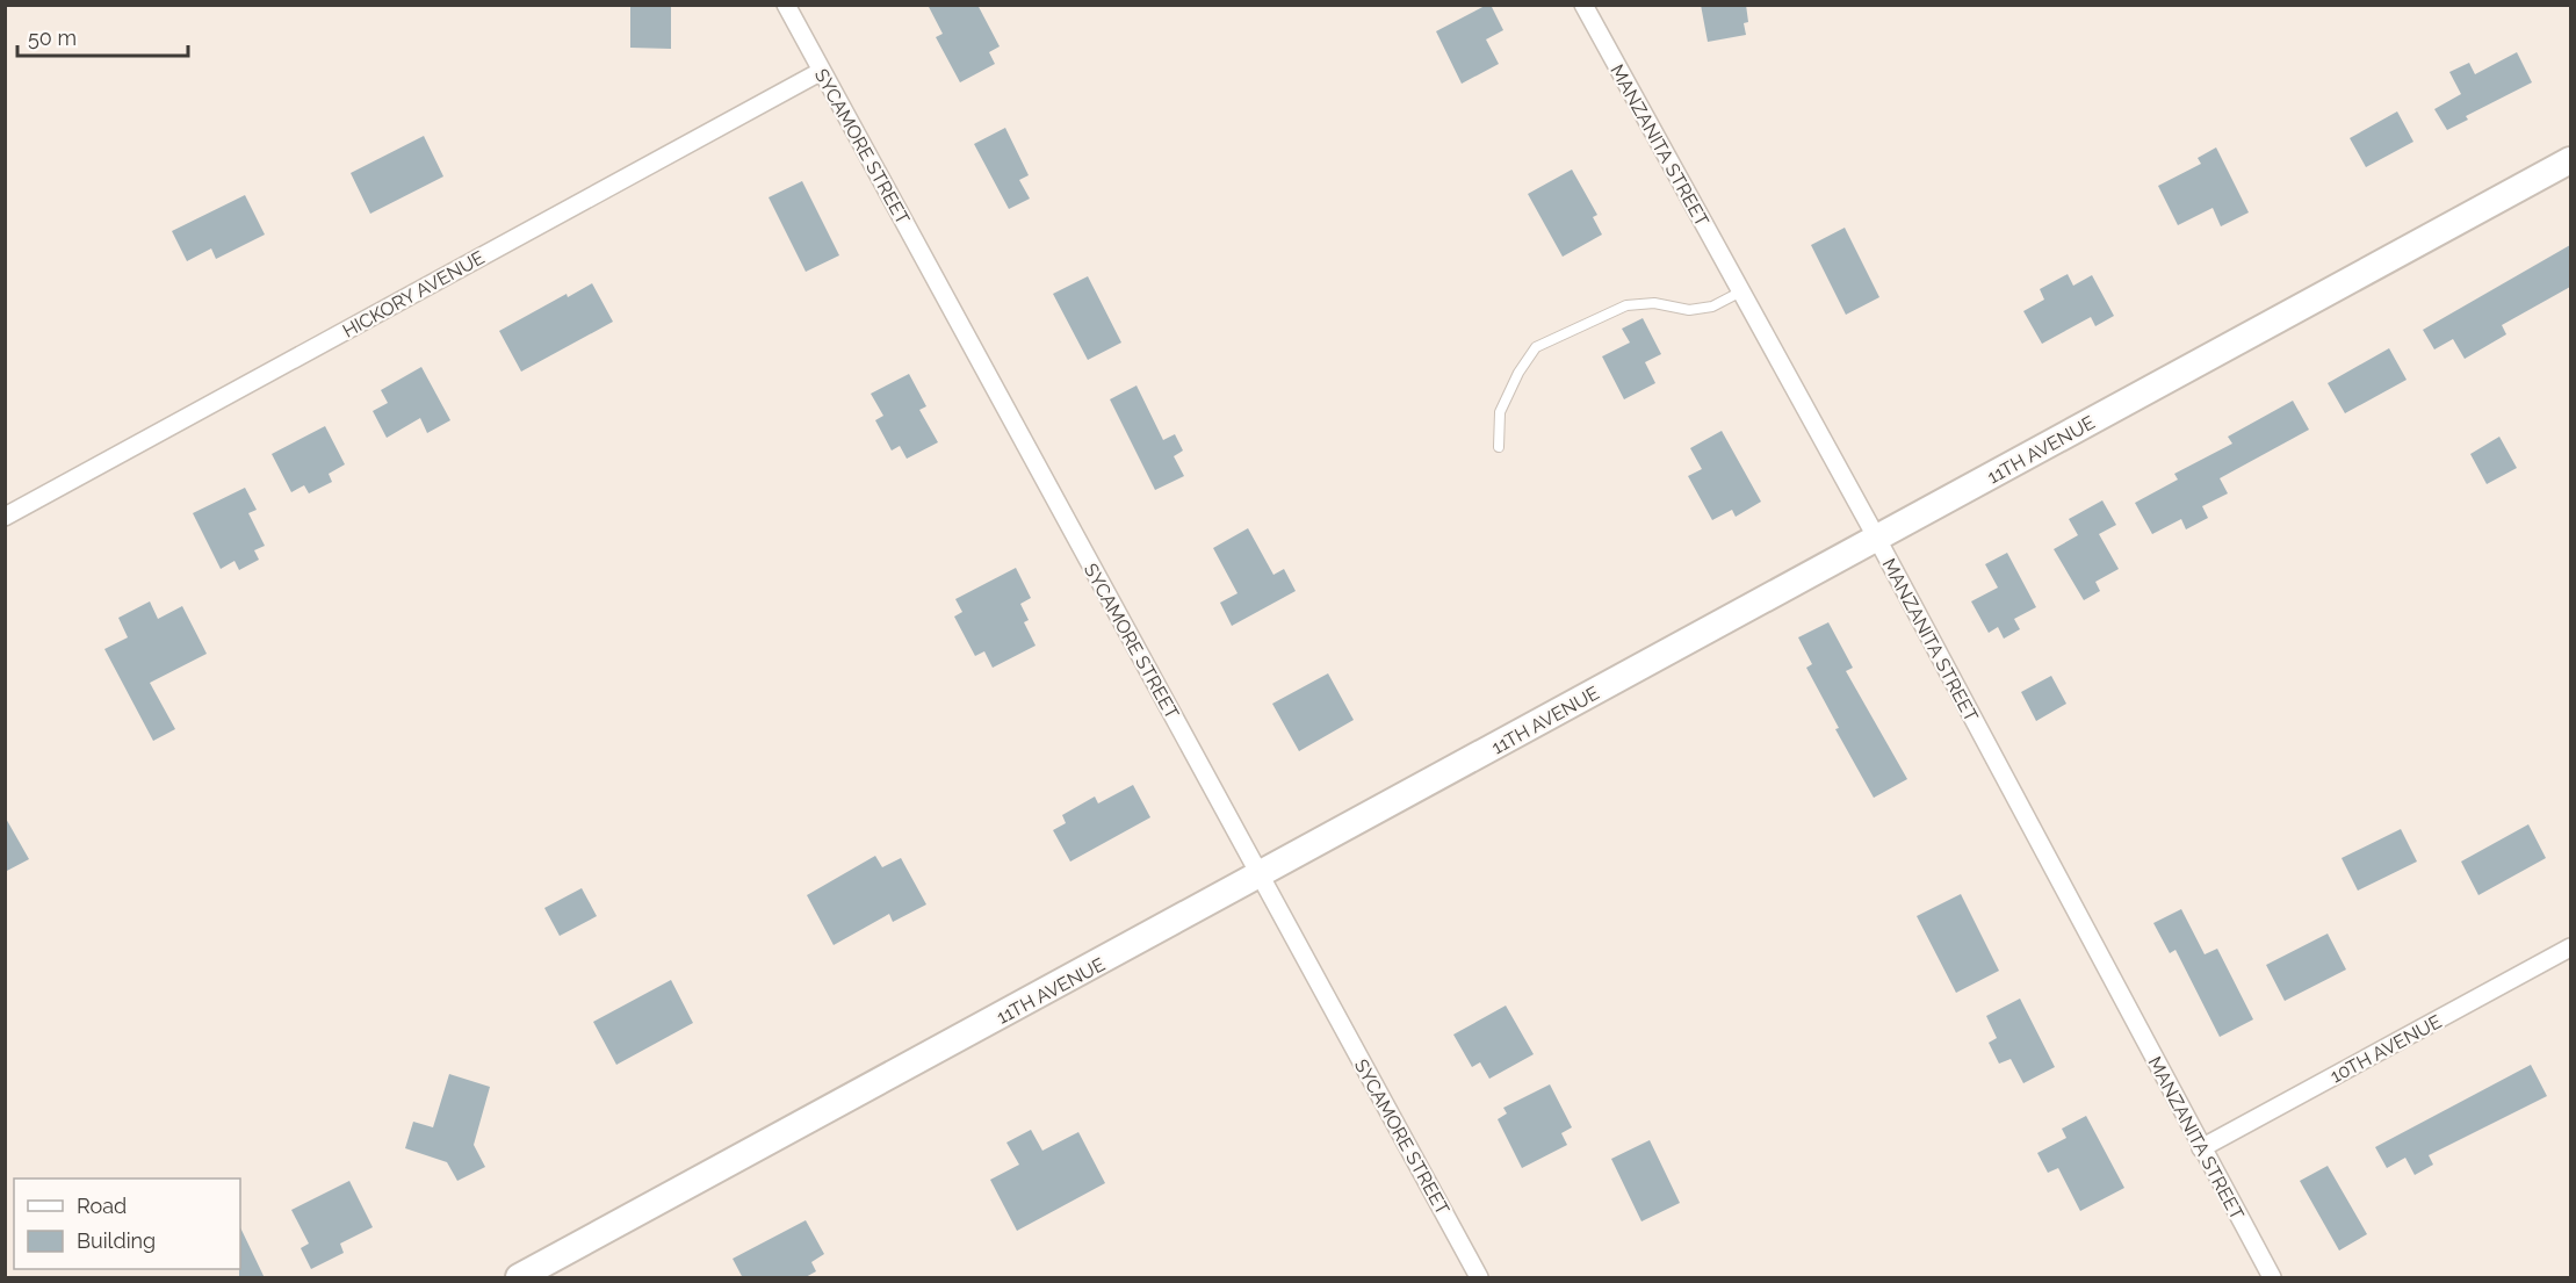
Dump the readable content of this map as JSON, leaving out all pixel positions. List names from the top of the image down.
{
  "streets": {
    "main road": ["11TH AVENUE"],
    "street": [
      "MANZANITA STREET",
      "SYCAMORE STREET",
      "HICKORY AVENUE",
      "10TH AVENUE"
    ]
  },
  "crossings": [
    ["MANZANITA STREET", "11TH AVENUE"],
    ["MANZANITA STREET", "10TH AVENUE"],
    ["SYCAMORE STREET", "HICKORY AVENUE"],
    ["SYCAMORE STREET", "11TH AVENUE"]
  ],
  "legend": ["Road", "Building"],
  "scale_bar": "50 m"
}
